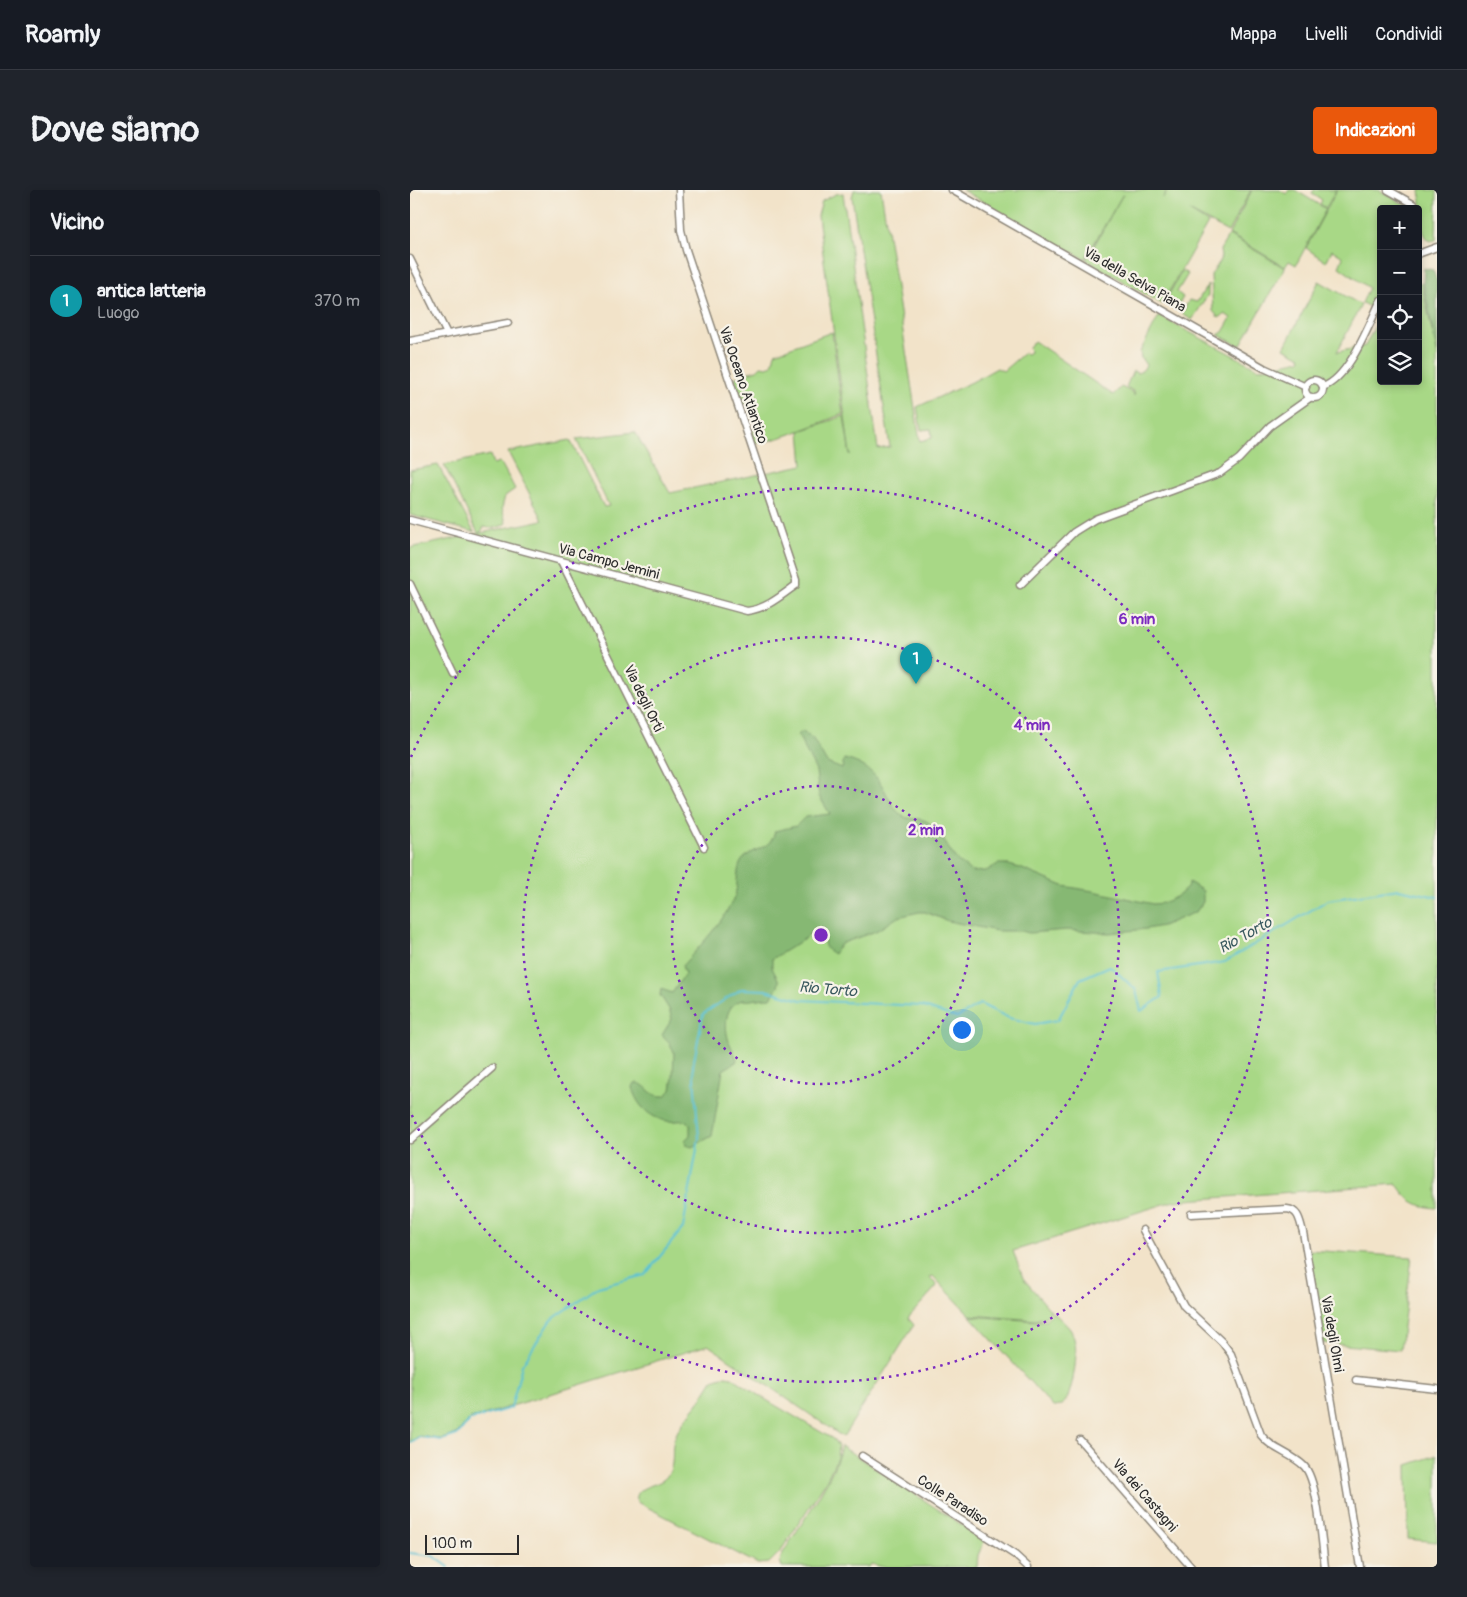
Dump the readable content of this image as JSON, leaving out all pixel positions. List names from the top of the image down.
{
  "streets": {
    "street": [
      "Via della Selva Piana",
      "Via Oceano Atlantico",
      "Via Campo Jemini",
      "Via degli Orti",
      "Via degli Olmi",
      "Via dei Castagni",
      "Colle Paradiso"
    ]
  },
  "crossings": [
    ["Via Oceano Atlantico", "Via Campo Jemini"],
    ["Via Campo Jemini", "Via degli Orti"]
  ],
  "water": ["Rio Torto"],
  "scale_bar": "100 m",
  "page": {
    "header": "Roamly",
    "nav": ["Mappa", "Livelli", "Condividi"],
    "buttons": "Indicazioni",
    "title": "Dove siamo",
    "heading": "Vicino",
    "map_buttons": ["+", "−"],
    "list": [
      {
        "mark": "1",
        "name": "antica latteria",
        "note": "Luogo",
        "value": "370 m"
      }
    ],
    "pins": "1",
    "scale": "100 m"
  },
  "rings": ["6 min", "4 min", "2 min"]
}
